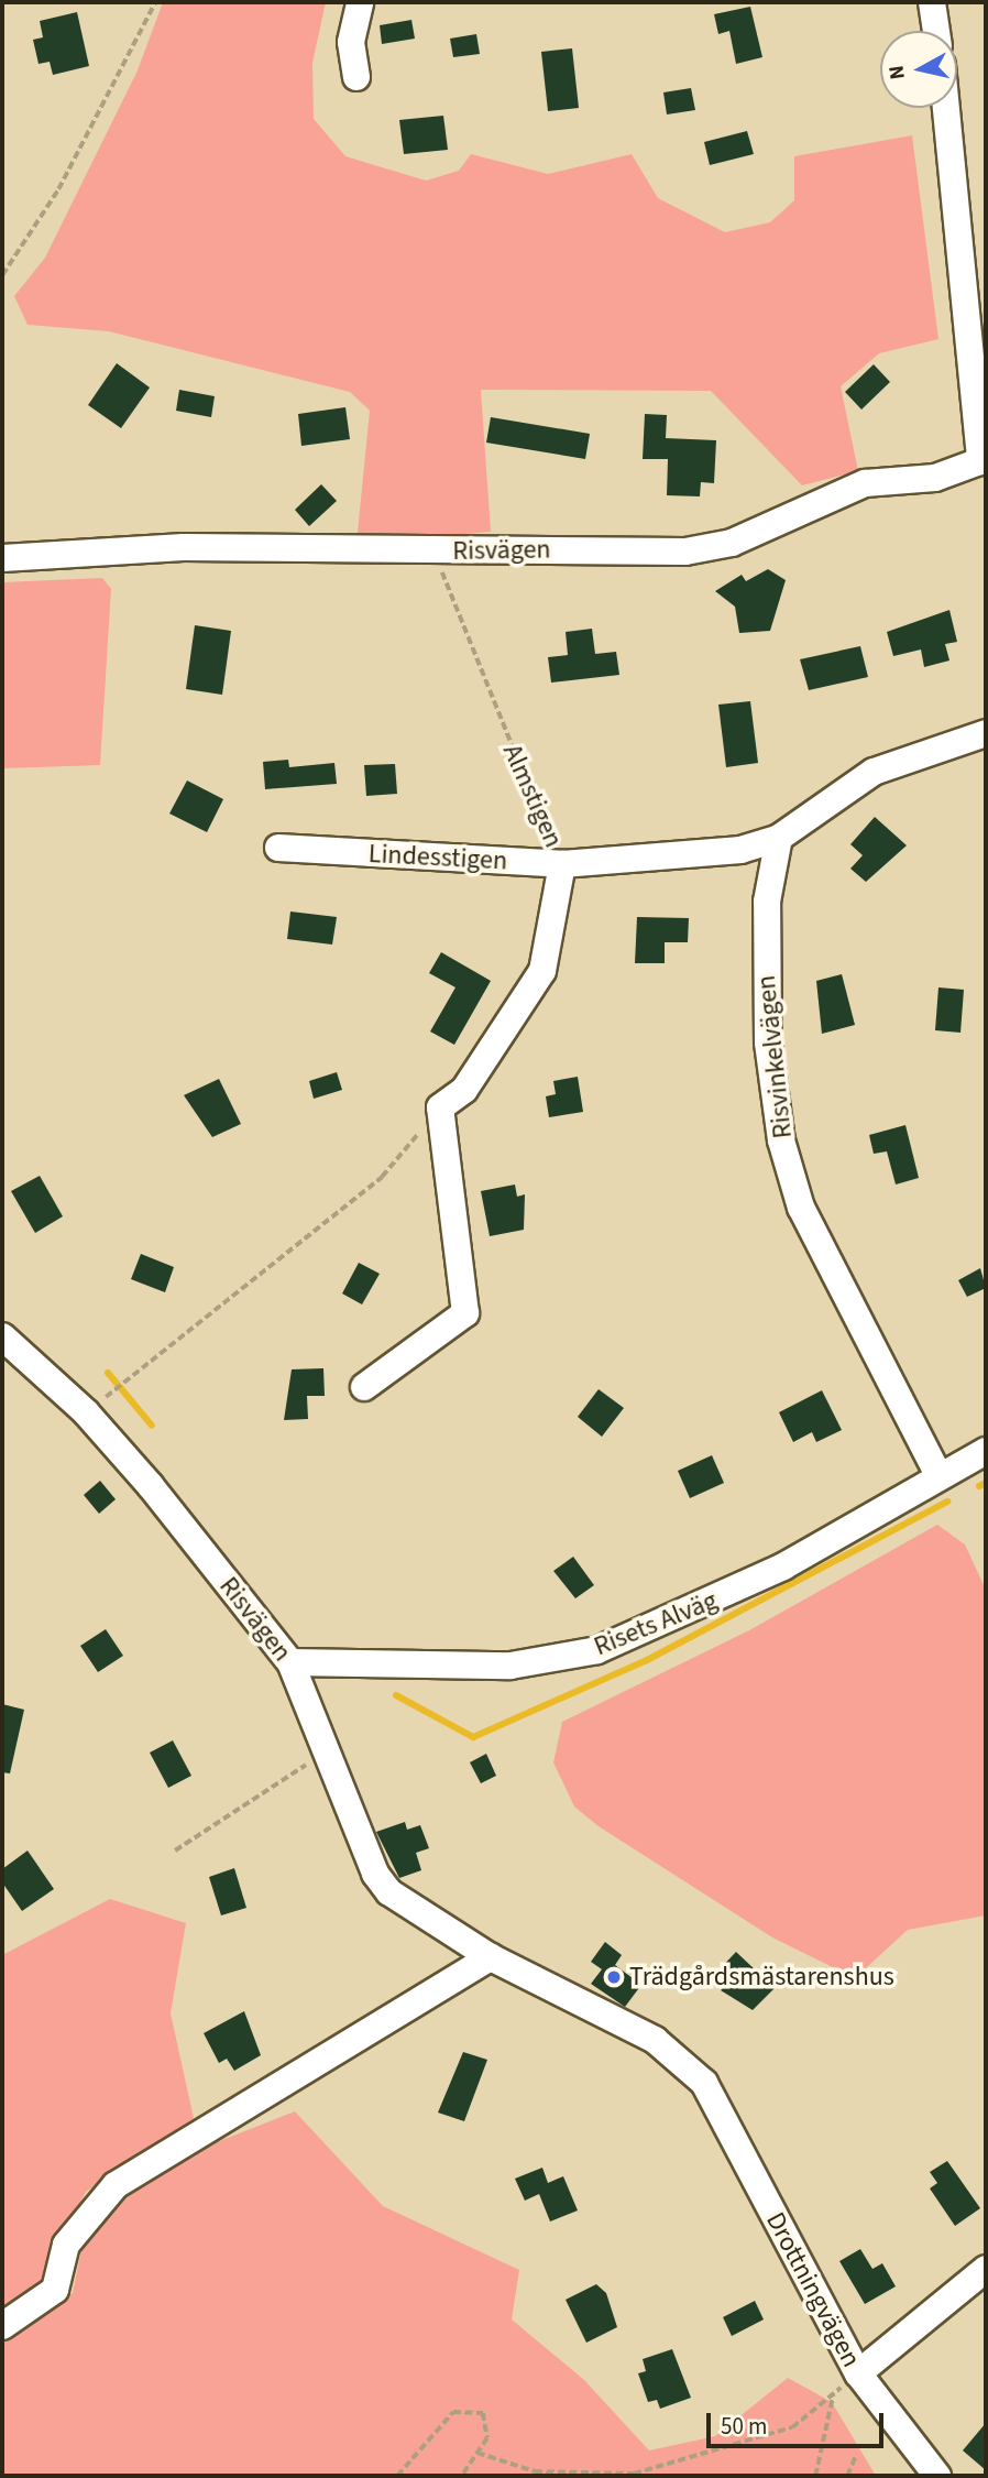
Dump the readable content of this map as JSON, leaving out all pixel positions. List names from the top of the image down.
{
  "streets": {
    "street": [
      "Risvägen",
      "Almstigen",
      "Lindesstigen",
      "Risvinkelvägen",
      "Risets Alväg",
      "Drottningvägen"
    ]
  },
  "crossings": [
    ["Risvägen", "Almstigen"],
    ["Risvägen", "Risets Alväg"],
    ["Risvägen", "Drottningvägen"],
    ["Almstigen", "Lindesstigen"],
    ["Lindesstigen", "Risvinkelvägen"],
    ["Risvinkelvägen", "Risets Alväg"]
  ],
  "places": ["Trädgårdsmästarenshus"],
  "scale_bar": "50 m",
  "north": "left"
}
